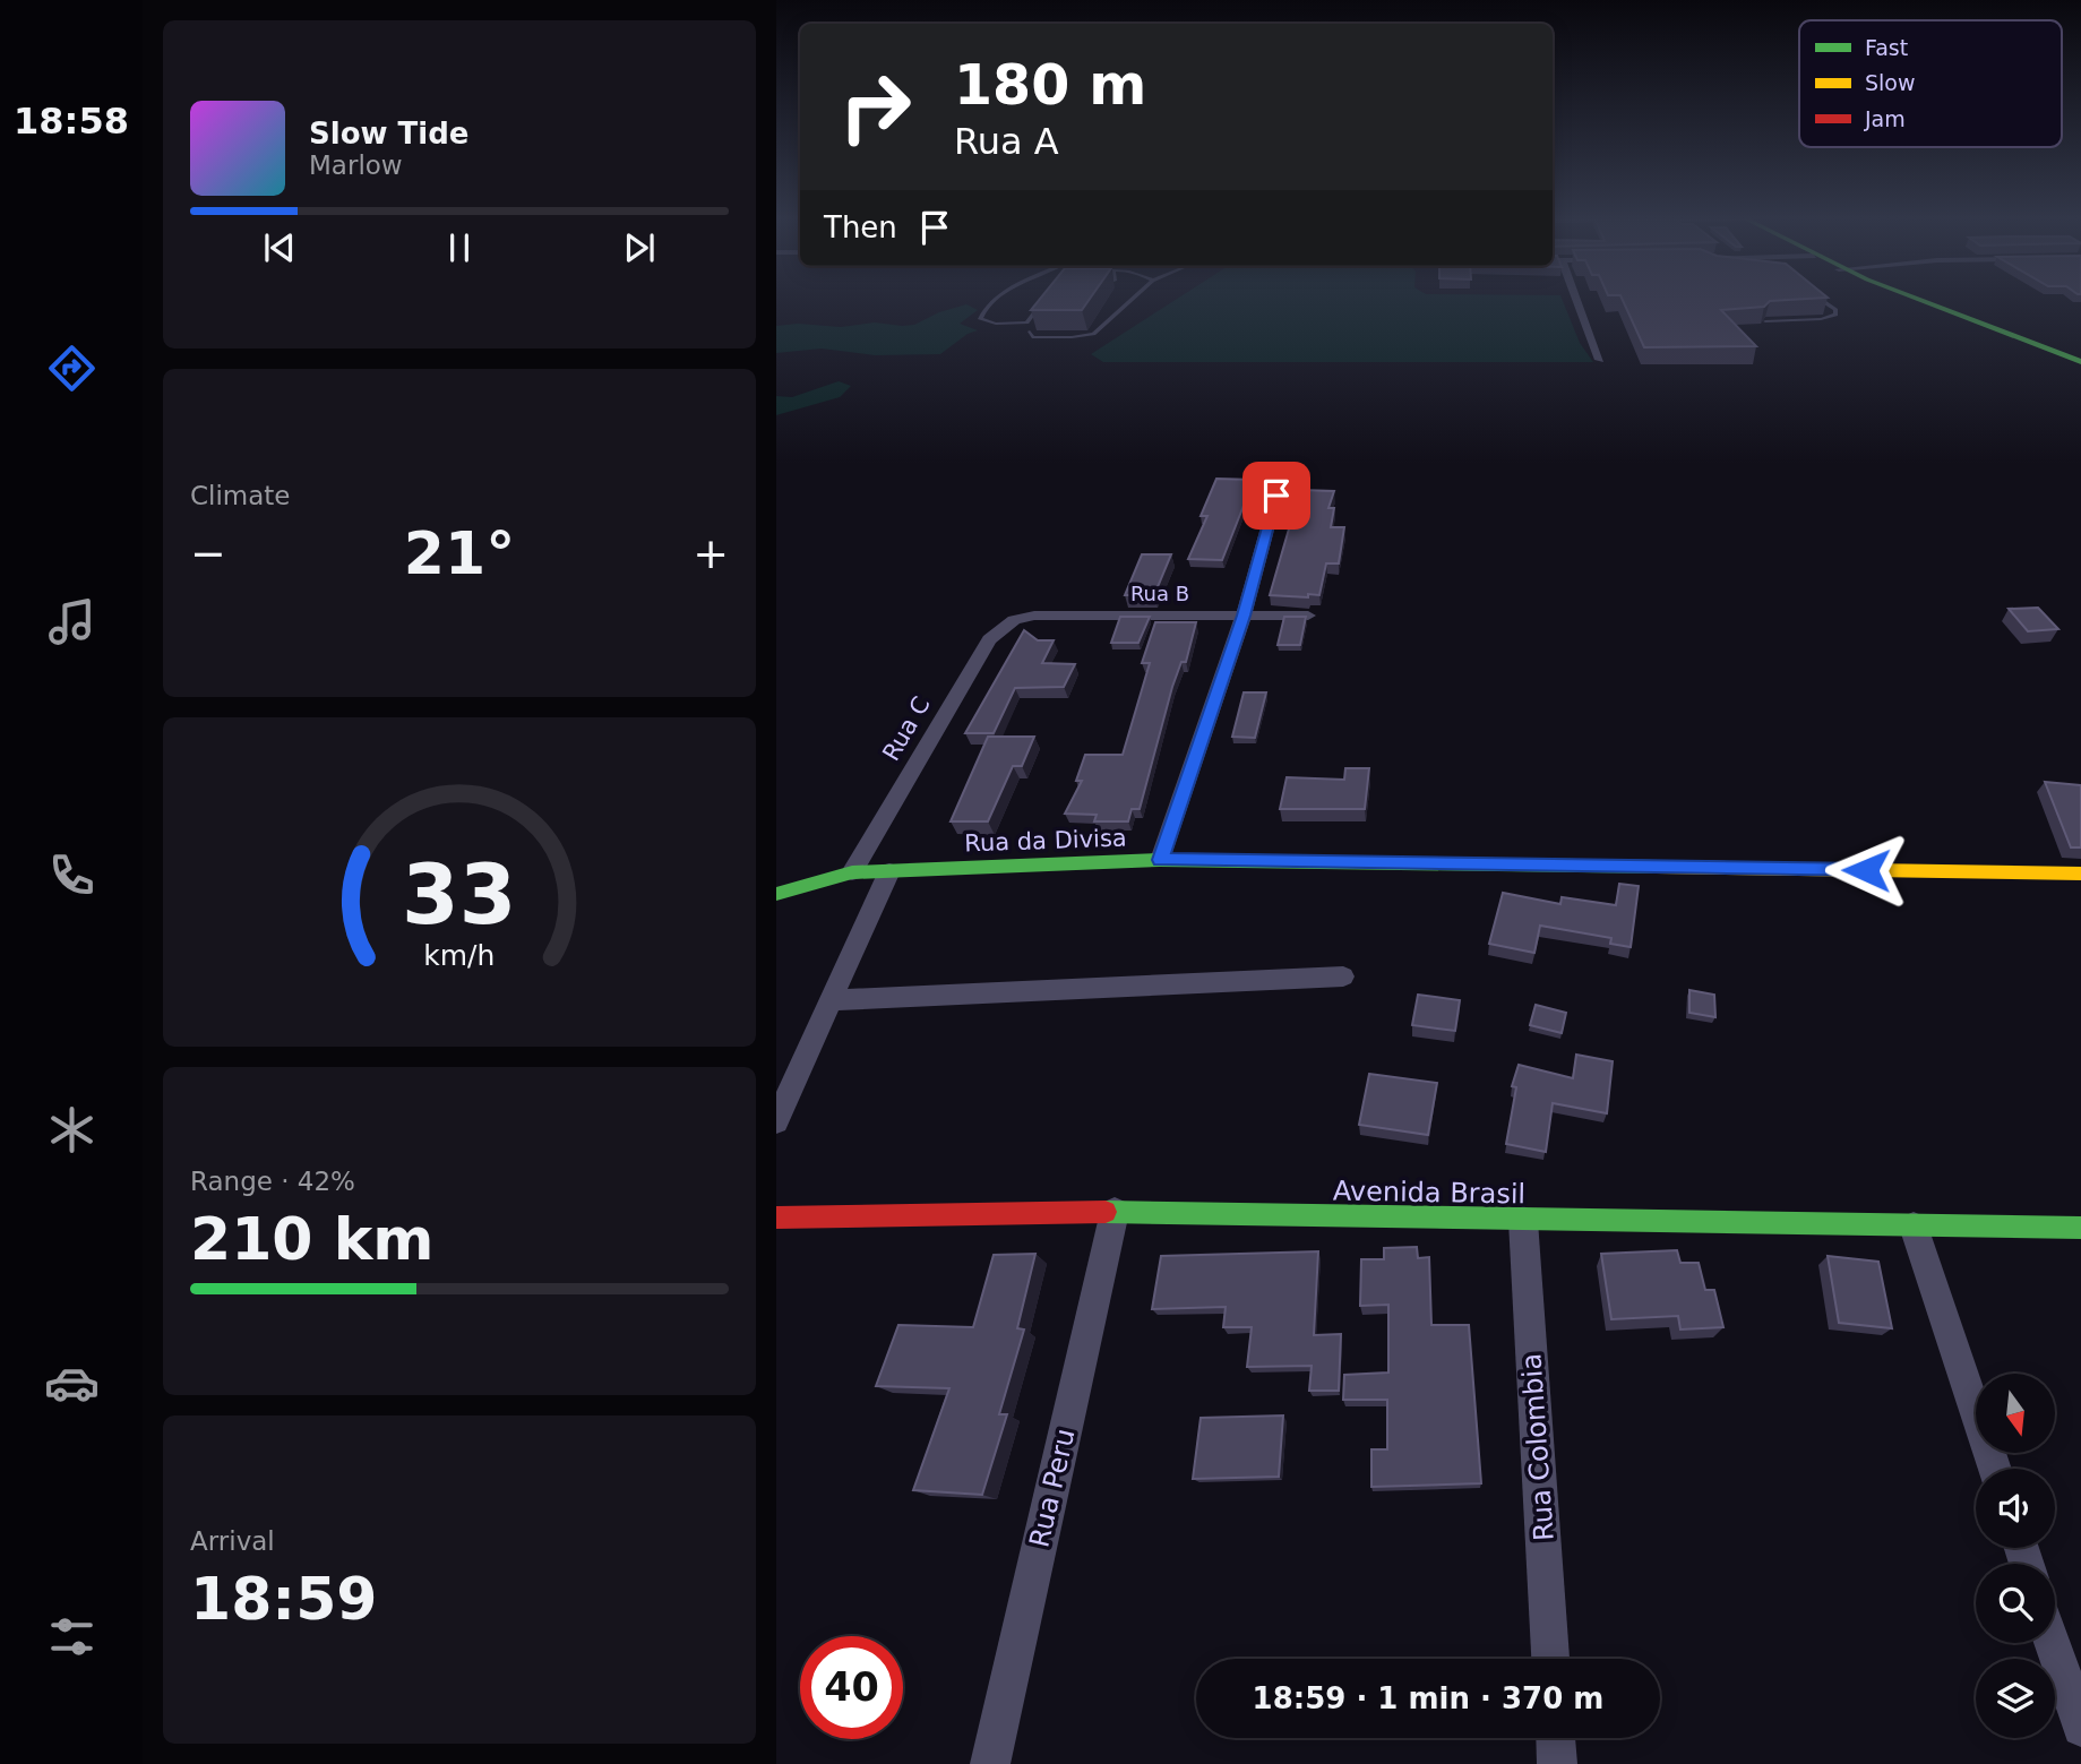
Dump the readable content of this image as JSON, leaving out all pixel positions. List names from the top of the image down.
{
  "streets": {
    "main road": ["Rua da Divisa", "Avenida Brasil"],
    "street": [
      "Rua B",
      "Rua C",
      "Rua Colombia",
      "Rua Peru"
    ]
  },
  "crossings": [
    ["Rua B", "Rua C"],
    ["Rua C", "Rua da Divisa"],
    ["Avenida Brasil", "Rua Colombia"],
    ["Avenida Brasil", "Rua Peru"]
  ],
  "legend": ["Fast", "Slow", "Jam"],
  "north": "bottom",
  "page": {
    "tabs": "18:58",
    "turn": ["180 m", "Rua A"],
    "song": ["Slow Tide", "Marlow"],
    "then": "Then",
    "tile": [
      "Climate",
      ["Range · 42%", "210 km"],
      ["Arrival", "18:59"]
    ],
    "heat": ["−", "21°", "+"],
    "limit": "40",
    "trip": "18:59 · 1 min · 370 m",
    "gauge": ["33", "km/h"]
  }
}
